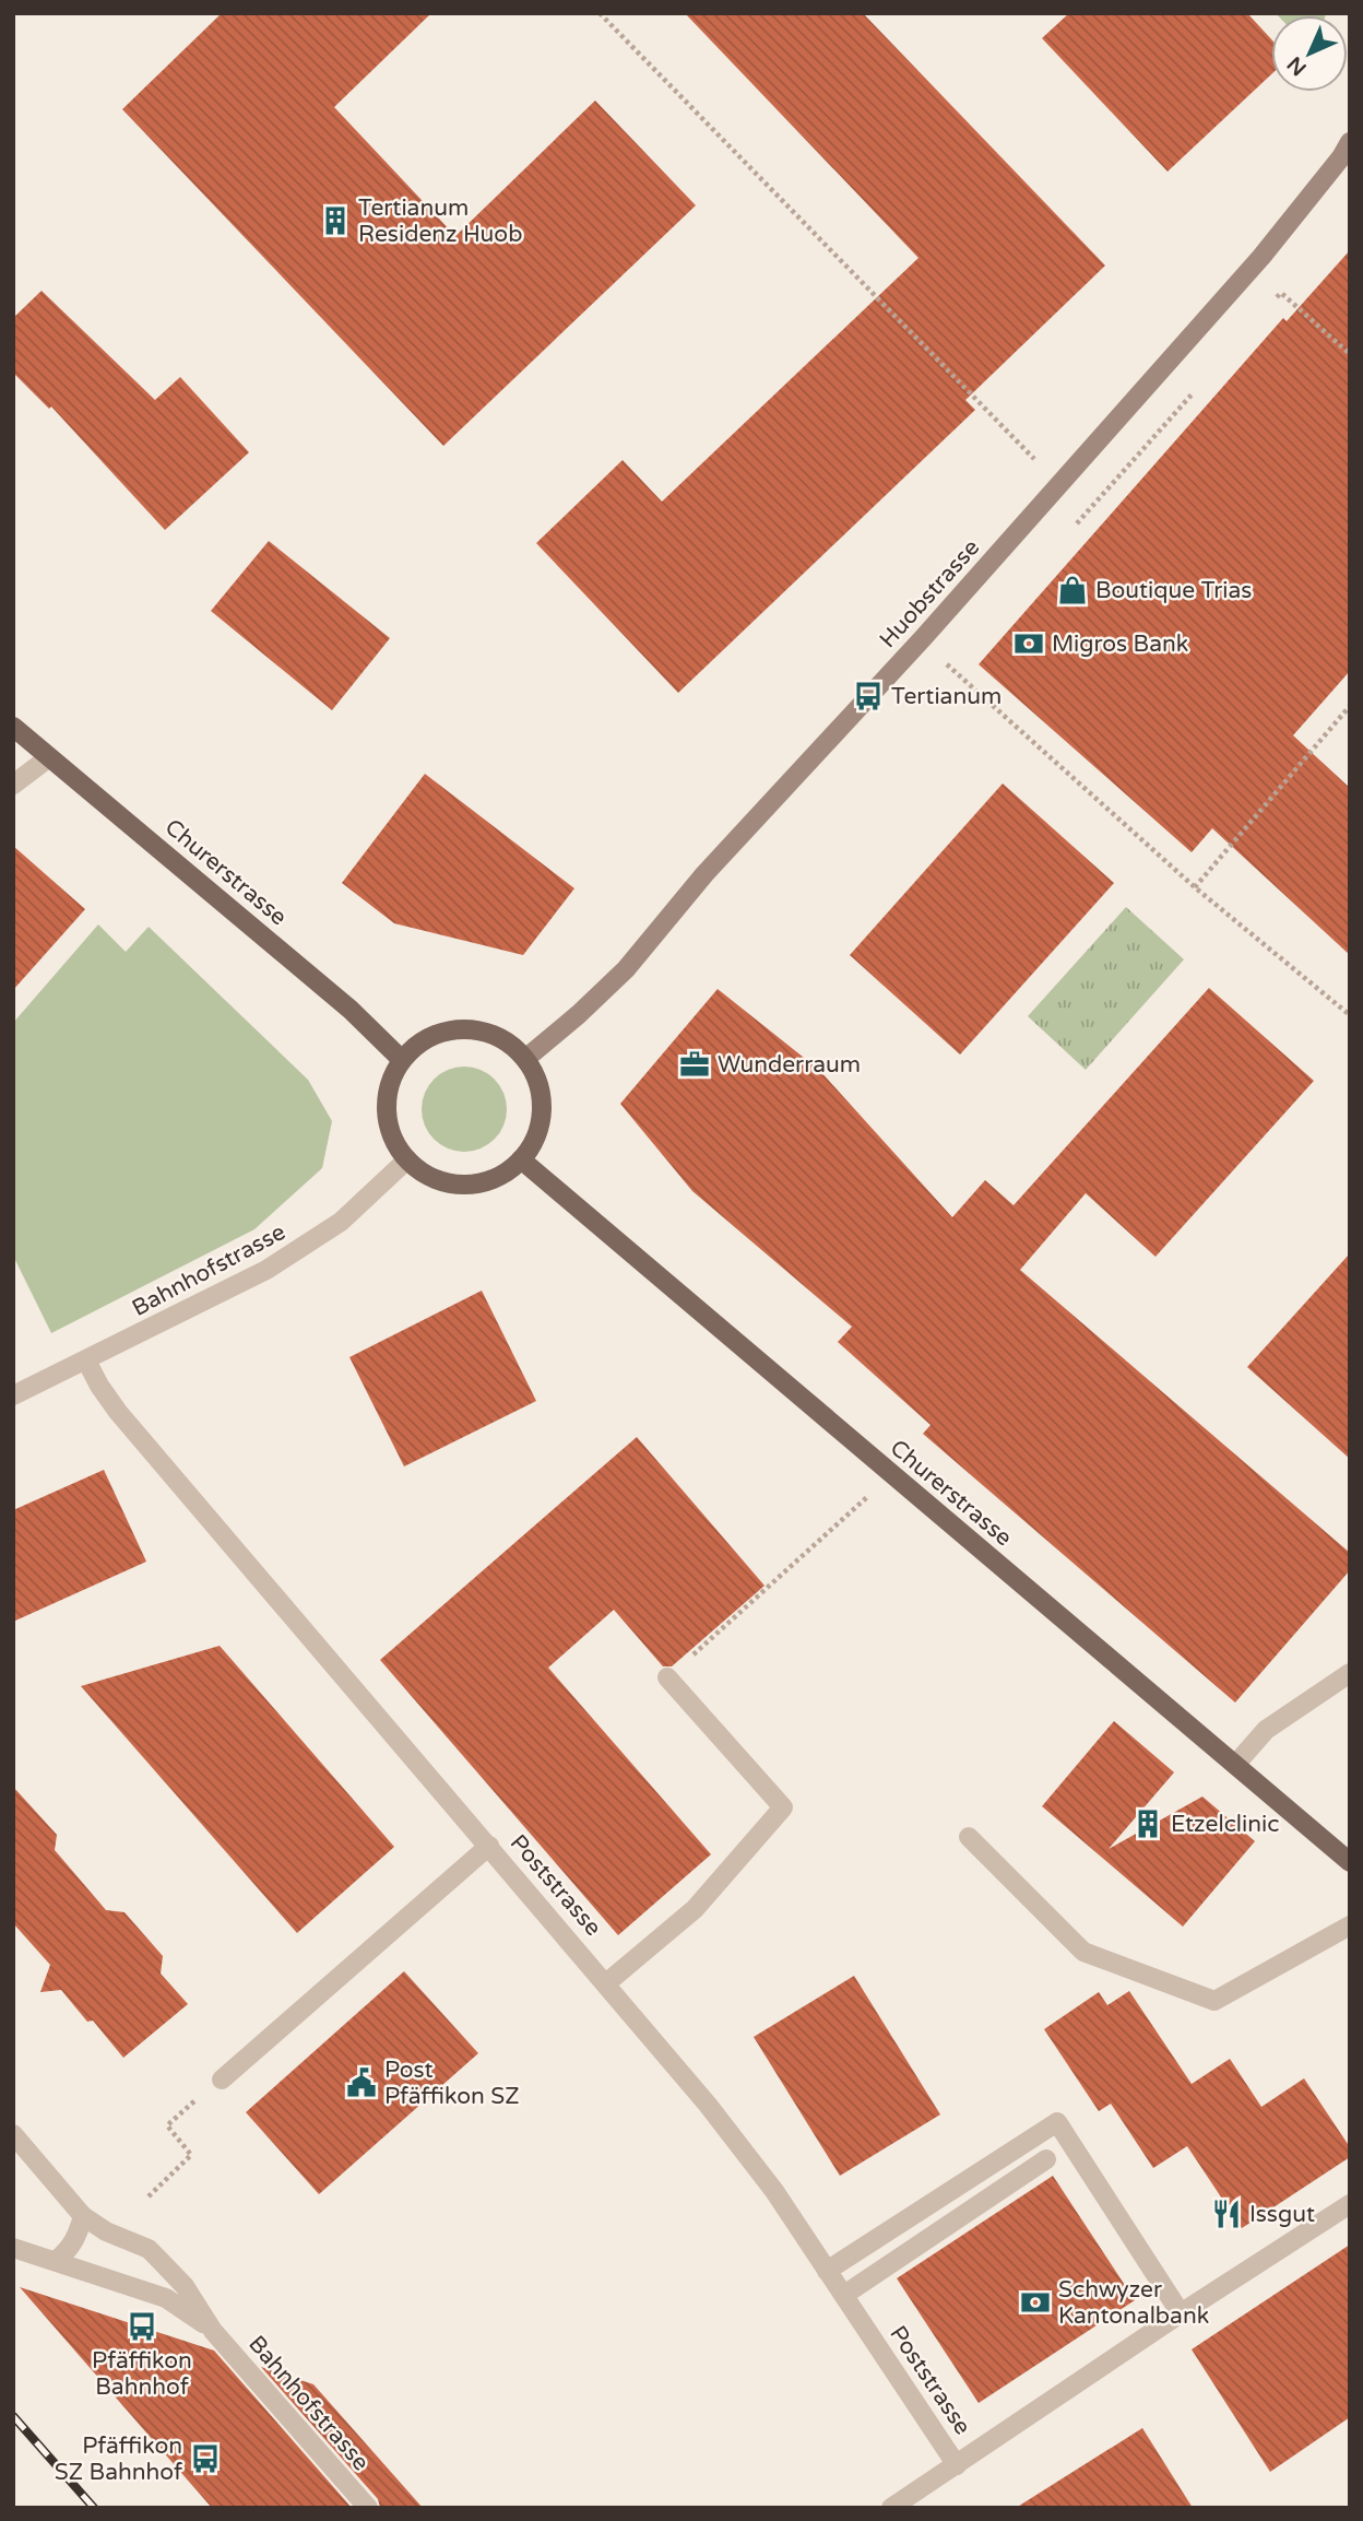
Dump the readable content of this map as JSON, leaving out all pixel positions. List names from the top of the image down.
{
  "streets": {
    "main road": ["Churerstrasse"],
    "street": ["Huobstrasse", "Bahnhofstrasse", "Poststrasse"]
  },
  "crossings": [
    ["Huobstrasse", "Churerstrasse"],
    ["Huobstrasse", "Bahnhofstrasse"],
    ["Churerstrasse", "Bahnhofstrasse"],
    ["Bahnhofstrasse", "Poststrasse"]
  ],
  "places": {
    "building": ["Tertianum Residenz Huob", "Etzelclinic"],
    "shop": ["Boutique Trias"],
    "bank": ["Migros Bank", "Schwyzer Kantonalbank"],
    "bus stop": ["Tertianum", "Pfäffikon Bahnhof", "Pfäffikon SZ Bahnhof"],
    "office": ["Wunderraum"],
    "public building": ["Post Pfäffikon SZ"],
    "restaurant": ["Issgut"]
  },
  "north": "bottom left"
}
